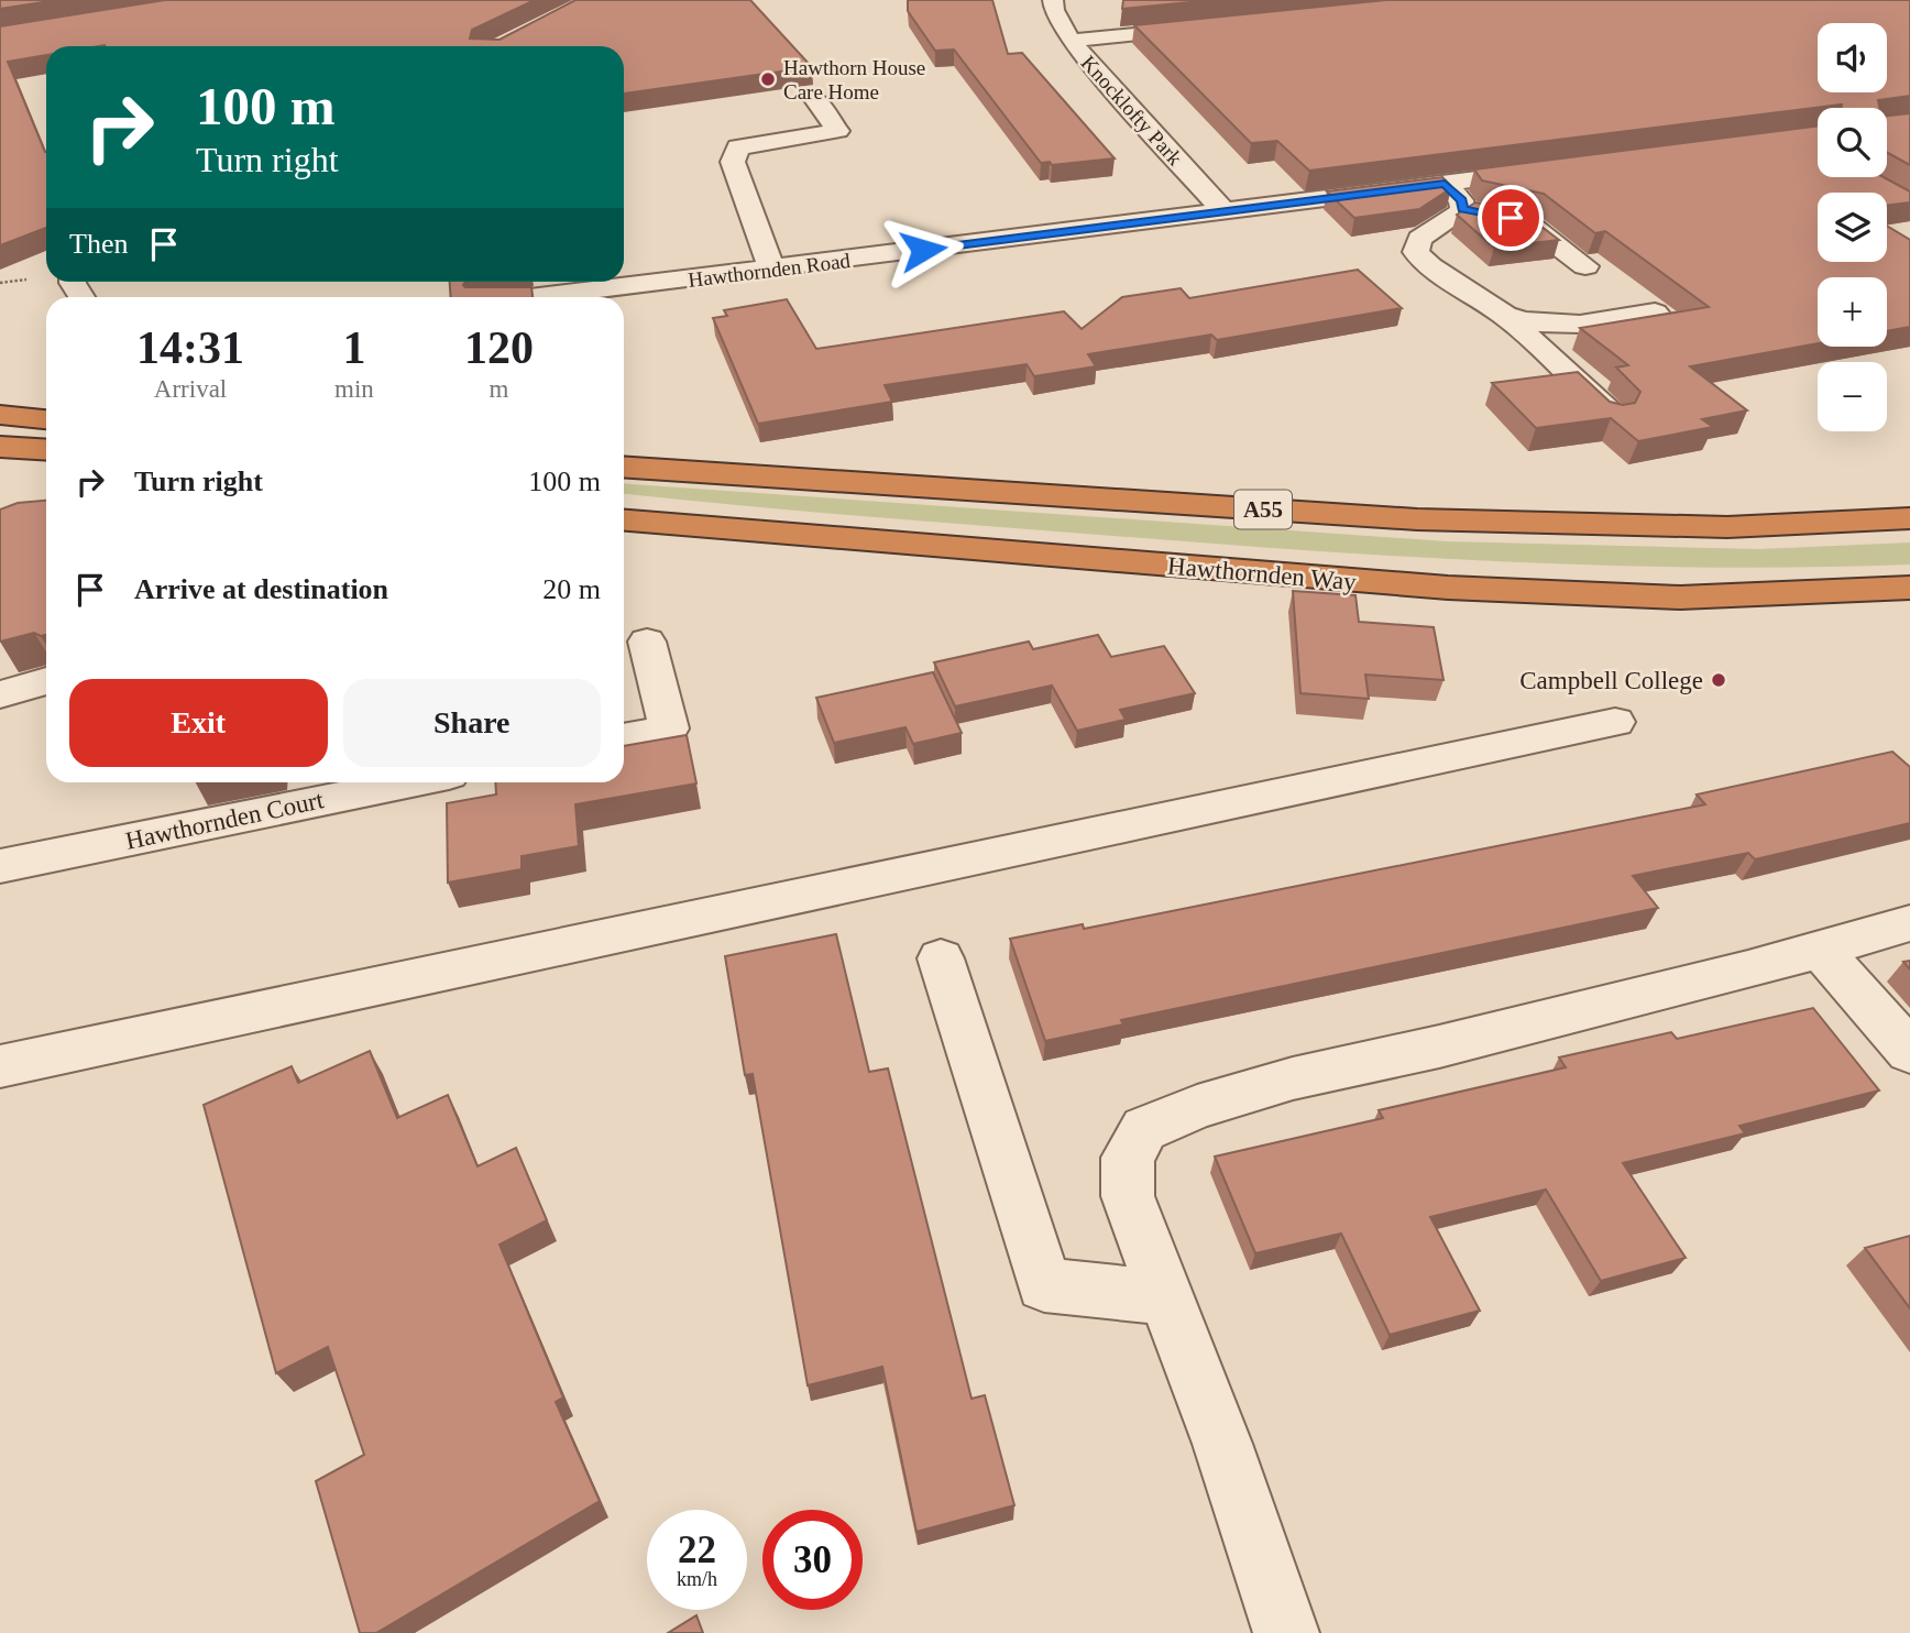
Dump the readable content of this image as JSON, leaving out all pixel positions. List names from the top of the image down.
{
  "streets": {
    "highway": ["A55", "Hawthornden Way"],
    "street": ["Knocklofty Park", "Hawthornden Road", "Hawthornden Court"]
  },
  "crossings": [
    ["Knocklofty Park", "Hawthornden Road"]
  ],
  "places": ["Hawthorn House Care Home", "Campbell College"],
  "page": {
    "map_buttons": ["+", "−"],
    "turn": ["100 m", "Turn right"],
    "then": "Then",
    "eta": [
      "14:31",
      "Arrival",
      "1",
      "min",
      "120",
      "m"
    ],
    "list": [
      {
        "name": "Turn right",
        "value": "100 m"
      },
      {
        "name": "Arrive at destination",
        "value": "20 m"
      }
    ],
    "buttons": ["Exit", "Share"],
    "speed": "22 km/h",
    "limit": "30"
  }
}
